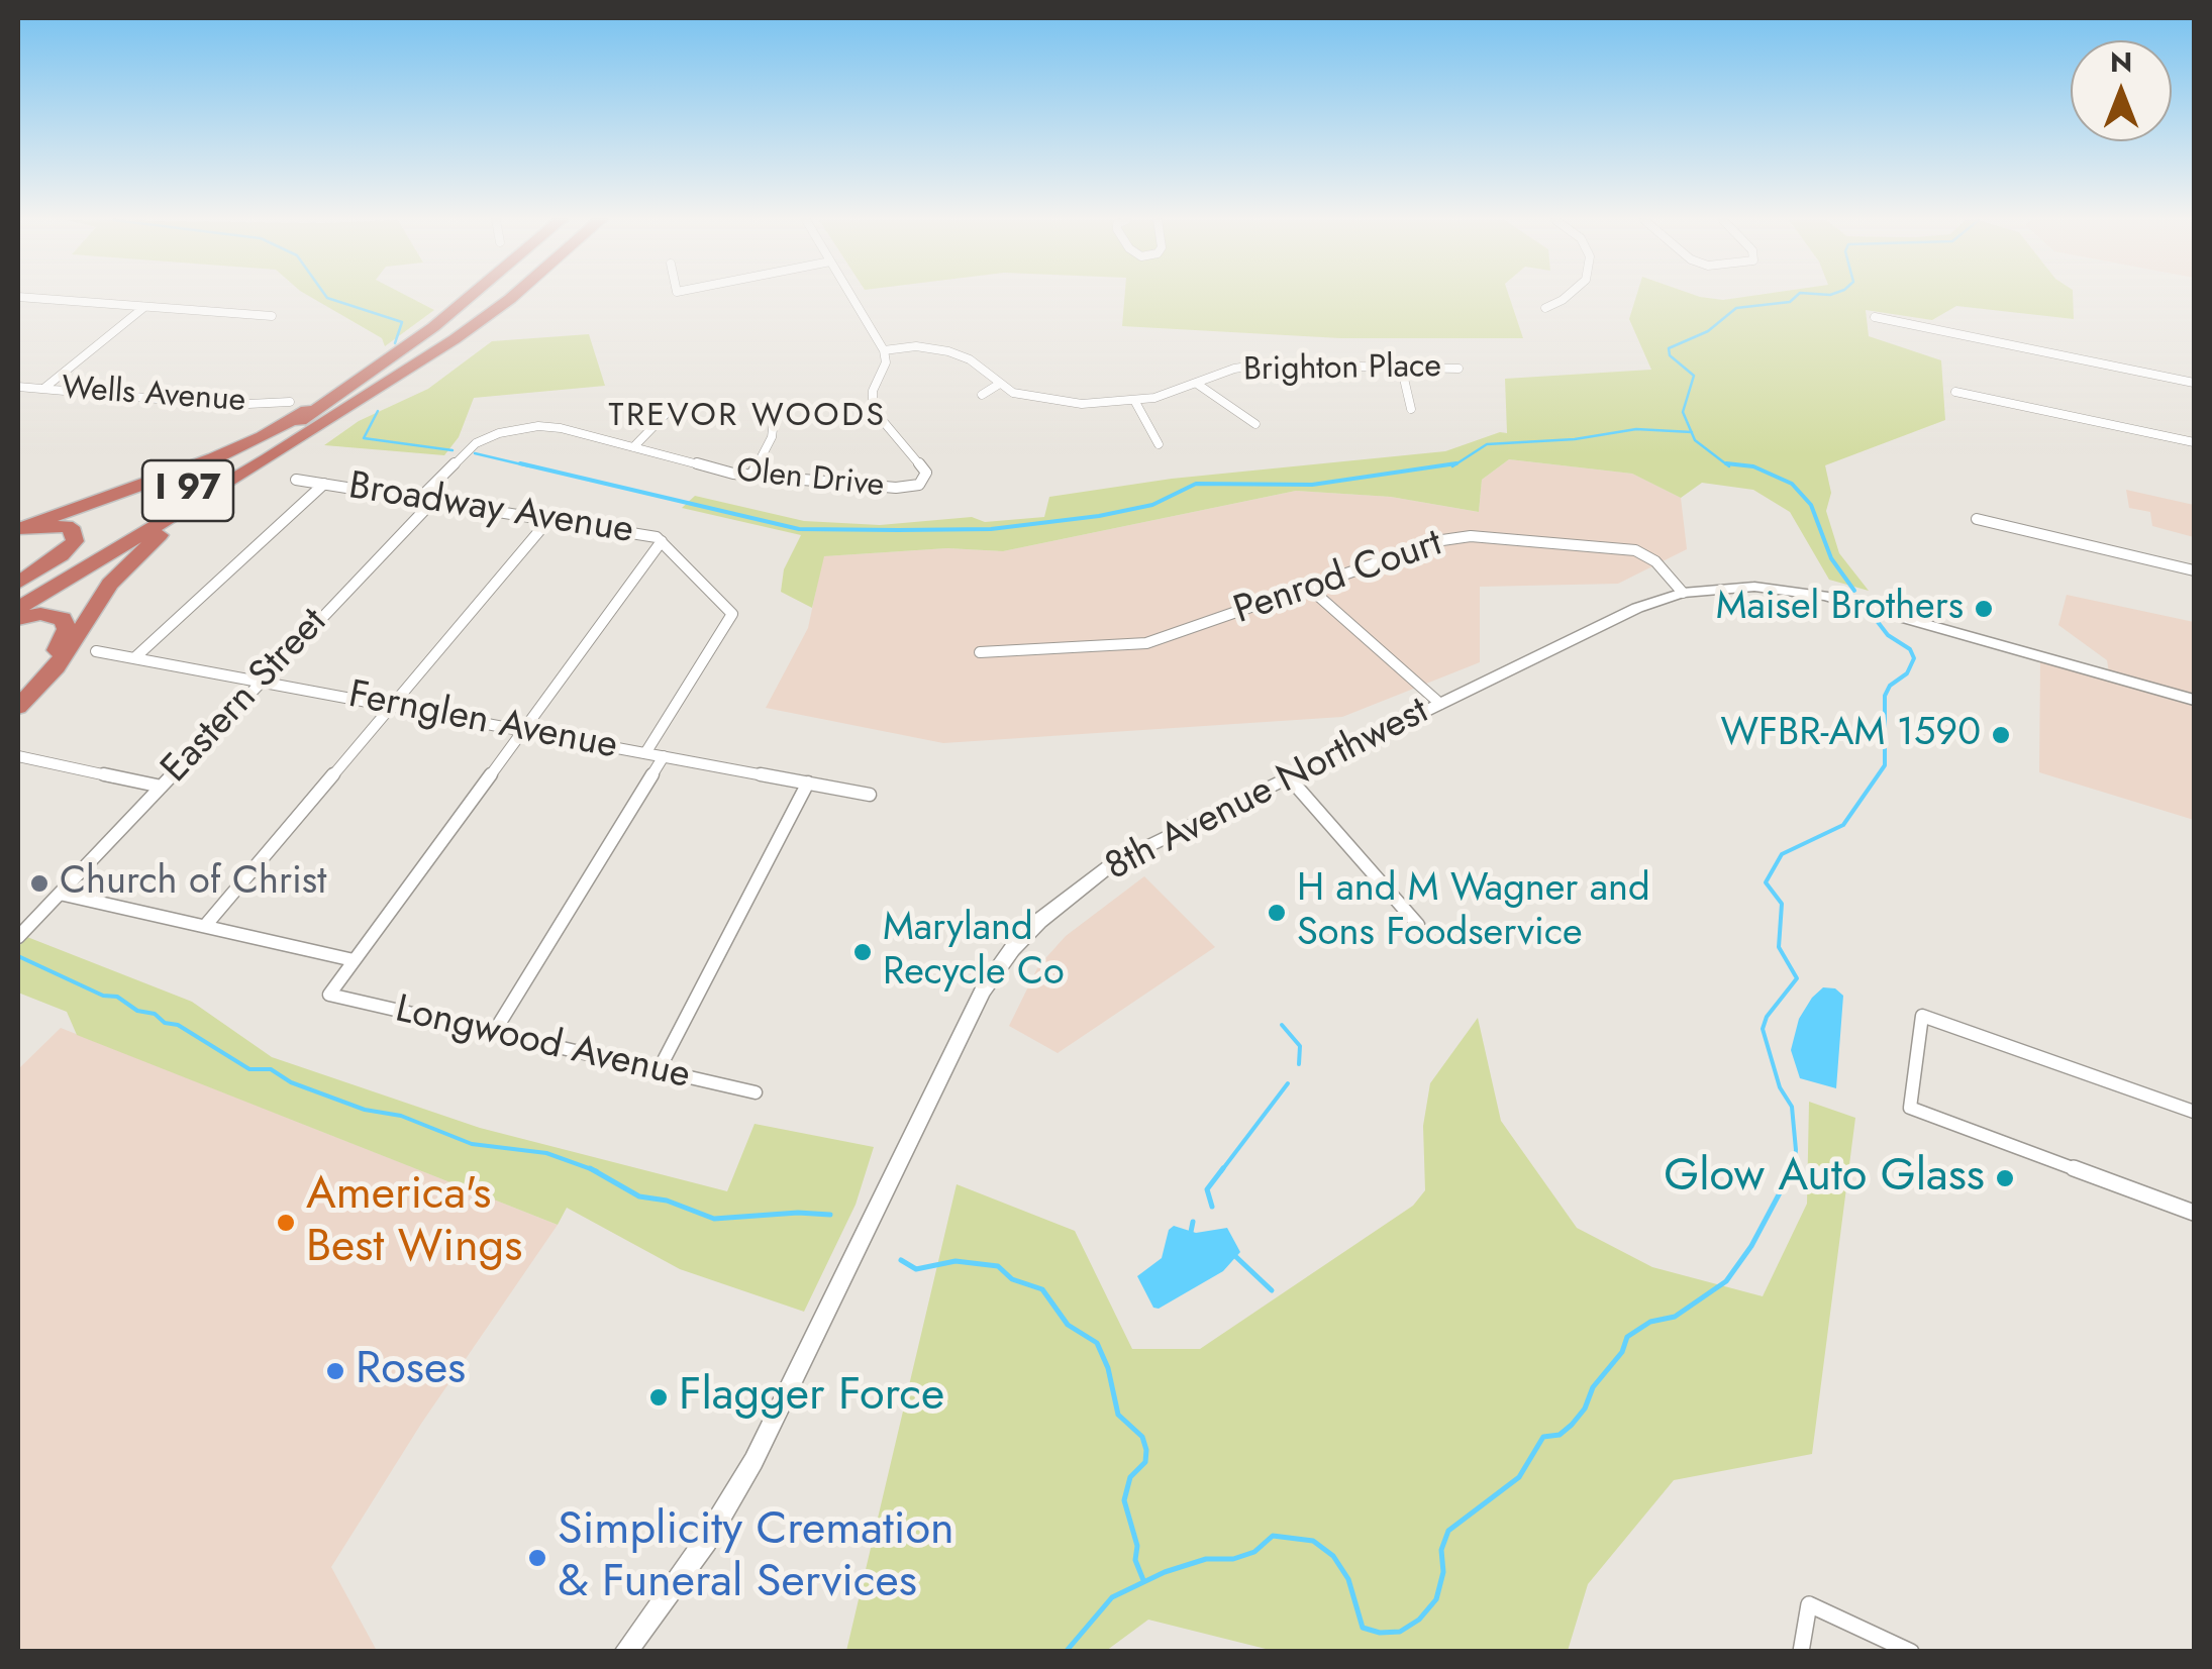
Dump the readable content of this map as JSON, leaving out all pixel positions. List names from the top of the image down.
{
  "streets": {
    "highway": ["I 97"],
    "street": [
      "Brighton Place",
      "Wells Avenue",
      "Olen Drive",
      "Broadway Avenue",
      "Penrod Court",
      "Eastern Street",
      "Fernglen Avenue",
      "8th Avenue Northwest",
      "Longwood Avenue"
    ]
  },
  "crossings": [
    ["Brighton Place", "Olen Drive"],
    ["Olen Drive", "Broadway Avenue"],
    ["Broadway Avenue", "Eastern Street"],
    ["Broadway Avenue", "Fernglen Avenue"],
    ["Penrod Court", "8th Avenue Northwest"],
    ["Eastern Street", "Fernglen Avenue"],
    ["Eastern Street", "Longwood Avenue"]
  ],
  "districts": ["TREVOR WOODS"],
  "places": [
    "Maisel Brothers",
    "WFBR-AM 1590",
    "Church of Christ",
    "H and M Wagner and Sons Foodservice",
    "Maryland Recycle Co",
    "Glow Auto Glass",
    "America's Best Wings",
    "Roses",
    "Flagger Force",
    "Simplicity Cremation & Funeral Services"
  ],
  "north": "top"
}
